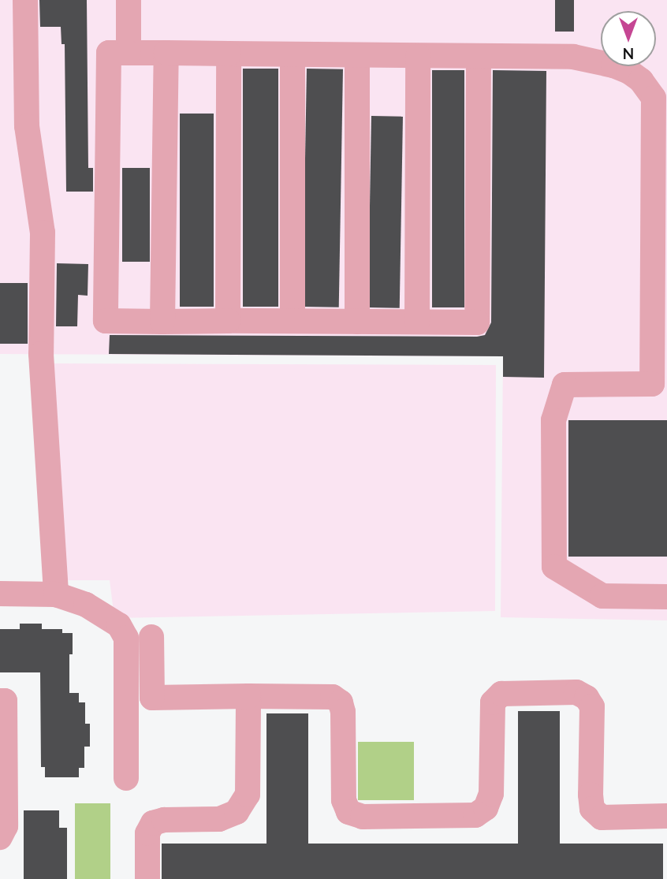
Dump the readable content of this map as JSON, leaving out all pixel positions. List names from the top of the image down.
{
  "north": "bottom"
}
